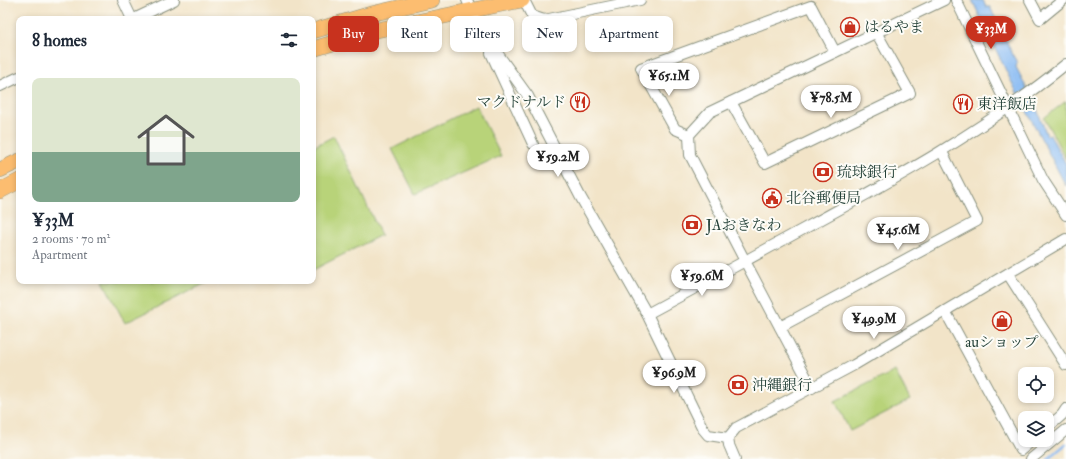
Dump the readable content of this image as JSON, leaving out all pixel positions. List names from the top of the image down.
{
  "places": {
    "shop": ["はるやま", "auショップ"],
    "restaurant": ["マクドナルド", "東洋飯店"],
    "bank": ["琉球銀行", "JAおきなわ", "沖縄銀行"],
    "public building": ["北谷郵便局"]
  },
  "page": {
    "price": [
      "¥33M",
      "¥65.1M",
      "¥78.5M",
      "¥59.2M",
      "¥45.6M",
      "¥59.6M",
      "¥49.9M",
      "¥96.9M"
    ],
    "chip": [
      "Buy",
      "Rent",
      "Filters",
      "New",
      "Apartment"
    ],
    "heading": "8 homes",
    "list": [
      {
        "name": "¥33M",
        "note": "2 rooms · 70 m² · Apartment"
      }
    ]
  }
}
